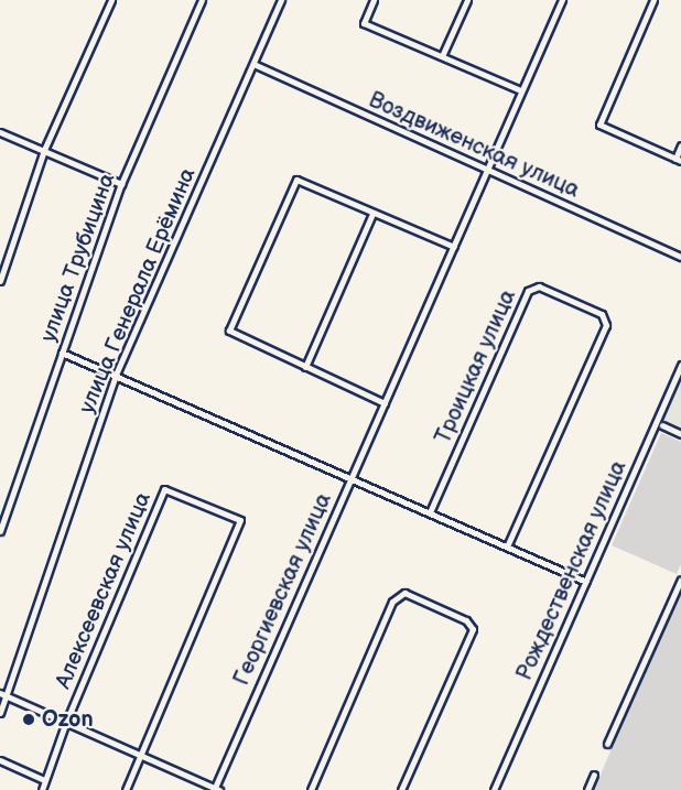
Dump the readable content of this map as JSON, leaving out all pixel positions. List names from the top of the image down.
{
  "streets": {
    "street": [
      "Воздвиженская улица",
      "улица Трубицина",
      "улица Генерала Ерёмина",
      "Троицкая улица",
      "Рождественская улица",
      "Георгиевская улица",
      "Алексеевская улица"
    ]
  },
  "crossings": [
    ["Воздвиженская улица", "улица Генерала Ерёмина"],
    ["Воздвиженская улица", "Георгиевская улица"],
    ["улица Генерала Ерёмина", "Алексеевская улица"],
    ["Георгиевская улица", "Алексеевская улица"]
  ],
  "places": ["Ozon"]
}
